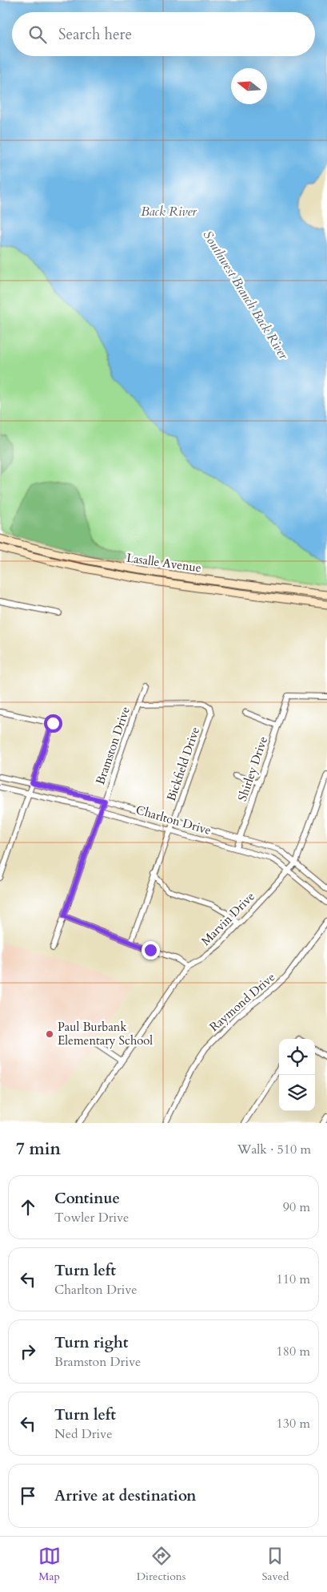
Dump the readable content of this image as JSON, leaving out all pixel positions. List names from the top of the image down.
{
  "streets": {
    "main road": ["Lasalle Avenue"],
    "street": [
      "Bramston Drive",
      "Bickfield Drive",
      "Shirley Drive",
      "Charlton Drive",
      "Marvin Drive",
      "Raymond Drive"
    ]
  },
  "crossings": [
    ["Bramston Drive", "Bickfield Drive"],
    ["Bramston Drive", "Charlton Drive"],
    ["Bickfield Drive", "Charlton Drive"],
    ["Shirley Drive", "Charlton Drive"],
    ["Charlton Drive", "Marvin Drive"]
  ],
  "water": ["Back River", "Southwest Branch Back River"],
  "places": ["Paul Burbank Elementary School"],
  "north": "left",
  "page": {
    "search": "Search here",
    "heading": ["7 min", "Walk · 510 m"],
    "list": [
      ["Continue", "Towler Drive", "90 m"],
      ["Turn left", "Charlton Drive", "110 m"],
      ["Turn right", "Bramston Drive", "180 m"],
      ["Turn left", "Ned Drive", "130 m"],
      "Arrive at destination"
    ],
    "nav": ["Map", "Directions", "Saved"]
  }
}
